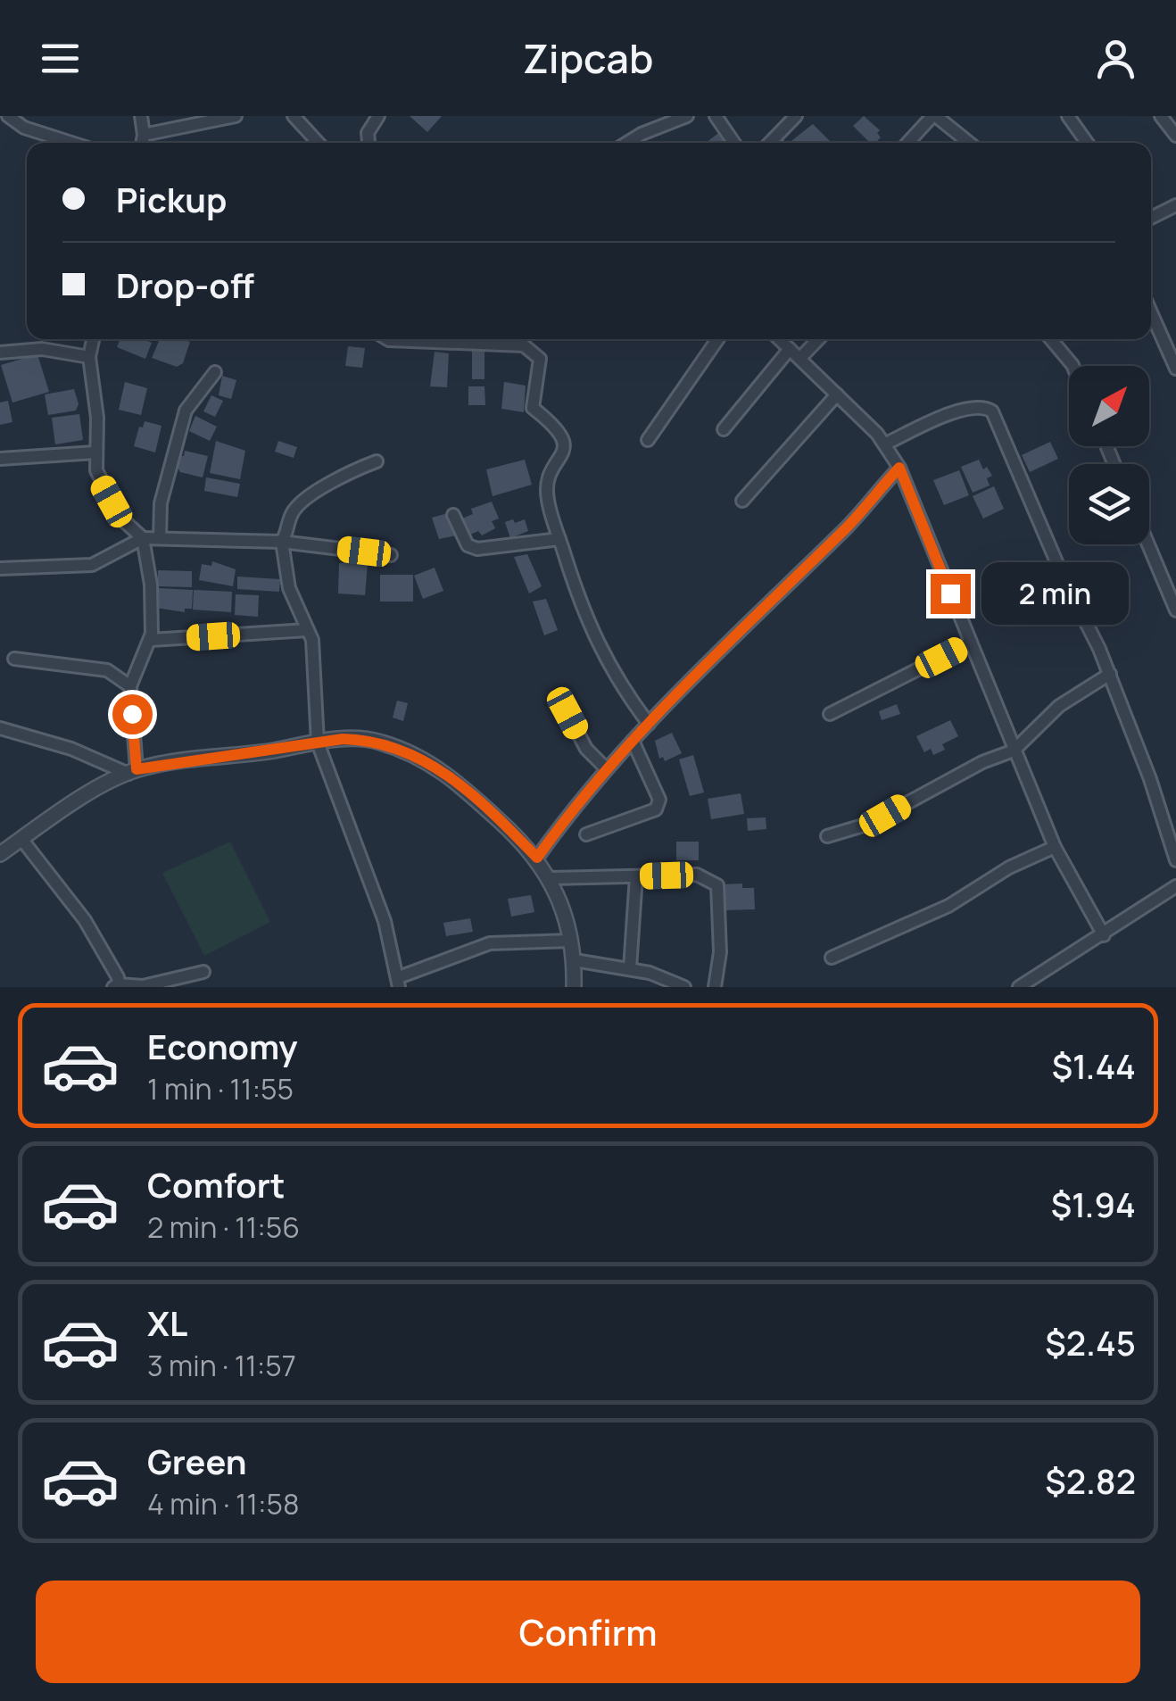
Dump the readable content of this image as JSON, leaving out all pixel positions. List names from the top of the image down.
{
  "north": "top right",
  "page": {
    "header": "Zipcab",
    "banner": ["Pickup", "Drop-off"],
    "bubble": "2 min",
    "list": [
      {
        "name": "Economy",
        "note": "1 min · 11:55",
        "value": "$1.44"
      },
      {
        "name": "Comfort",
        "note": "2 min · 11:56",
        "value": "$1.94"
      },
      {
        "name": "XL",
        "note": "3 min · 11:57",
        "value": "$2.45"
      },
      {
        "name": "Green",
        "note": "4 min · 11:58",
        "value": "$2.82"
      }
    ],
    "buttons": "Confirm"
  }
}
